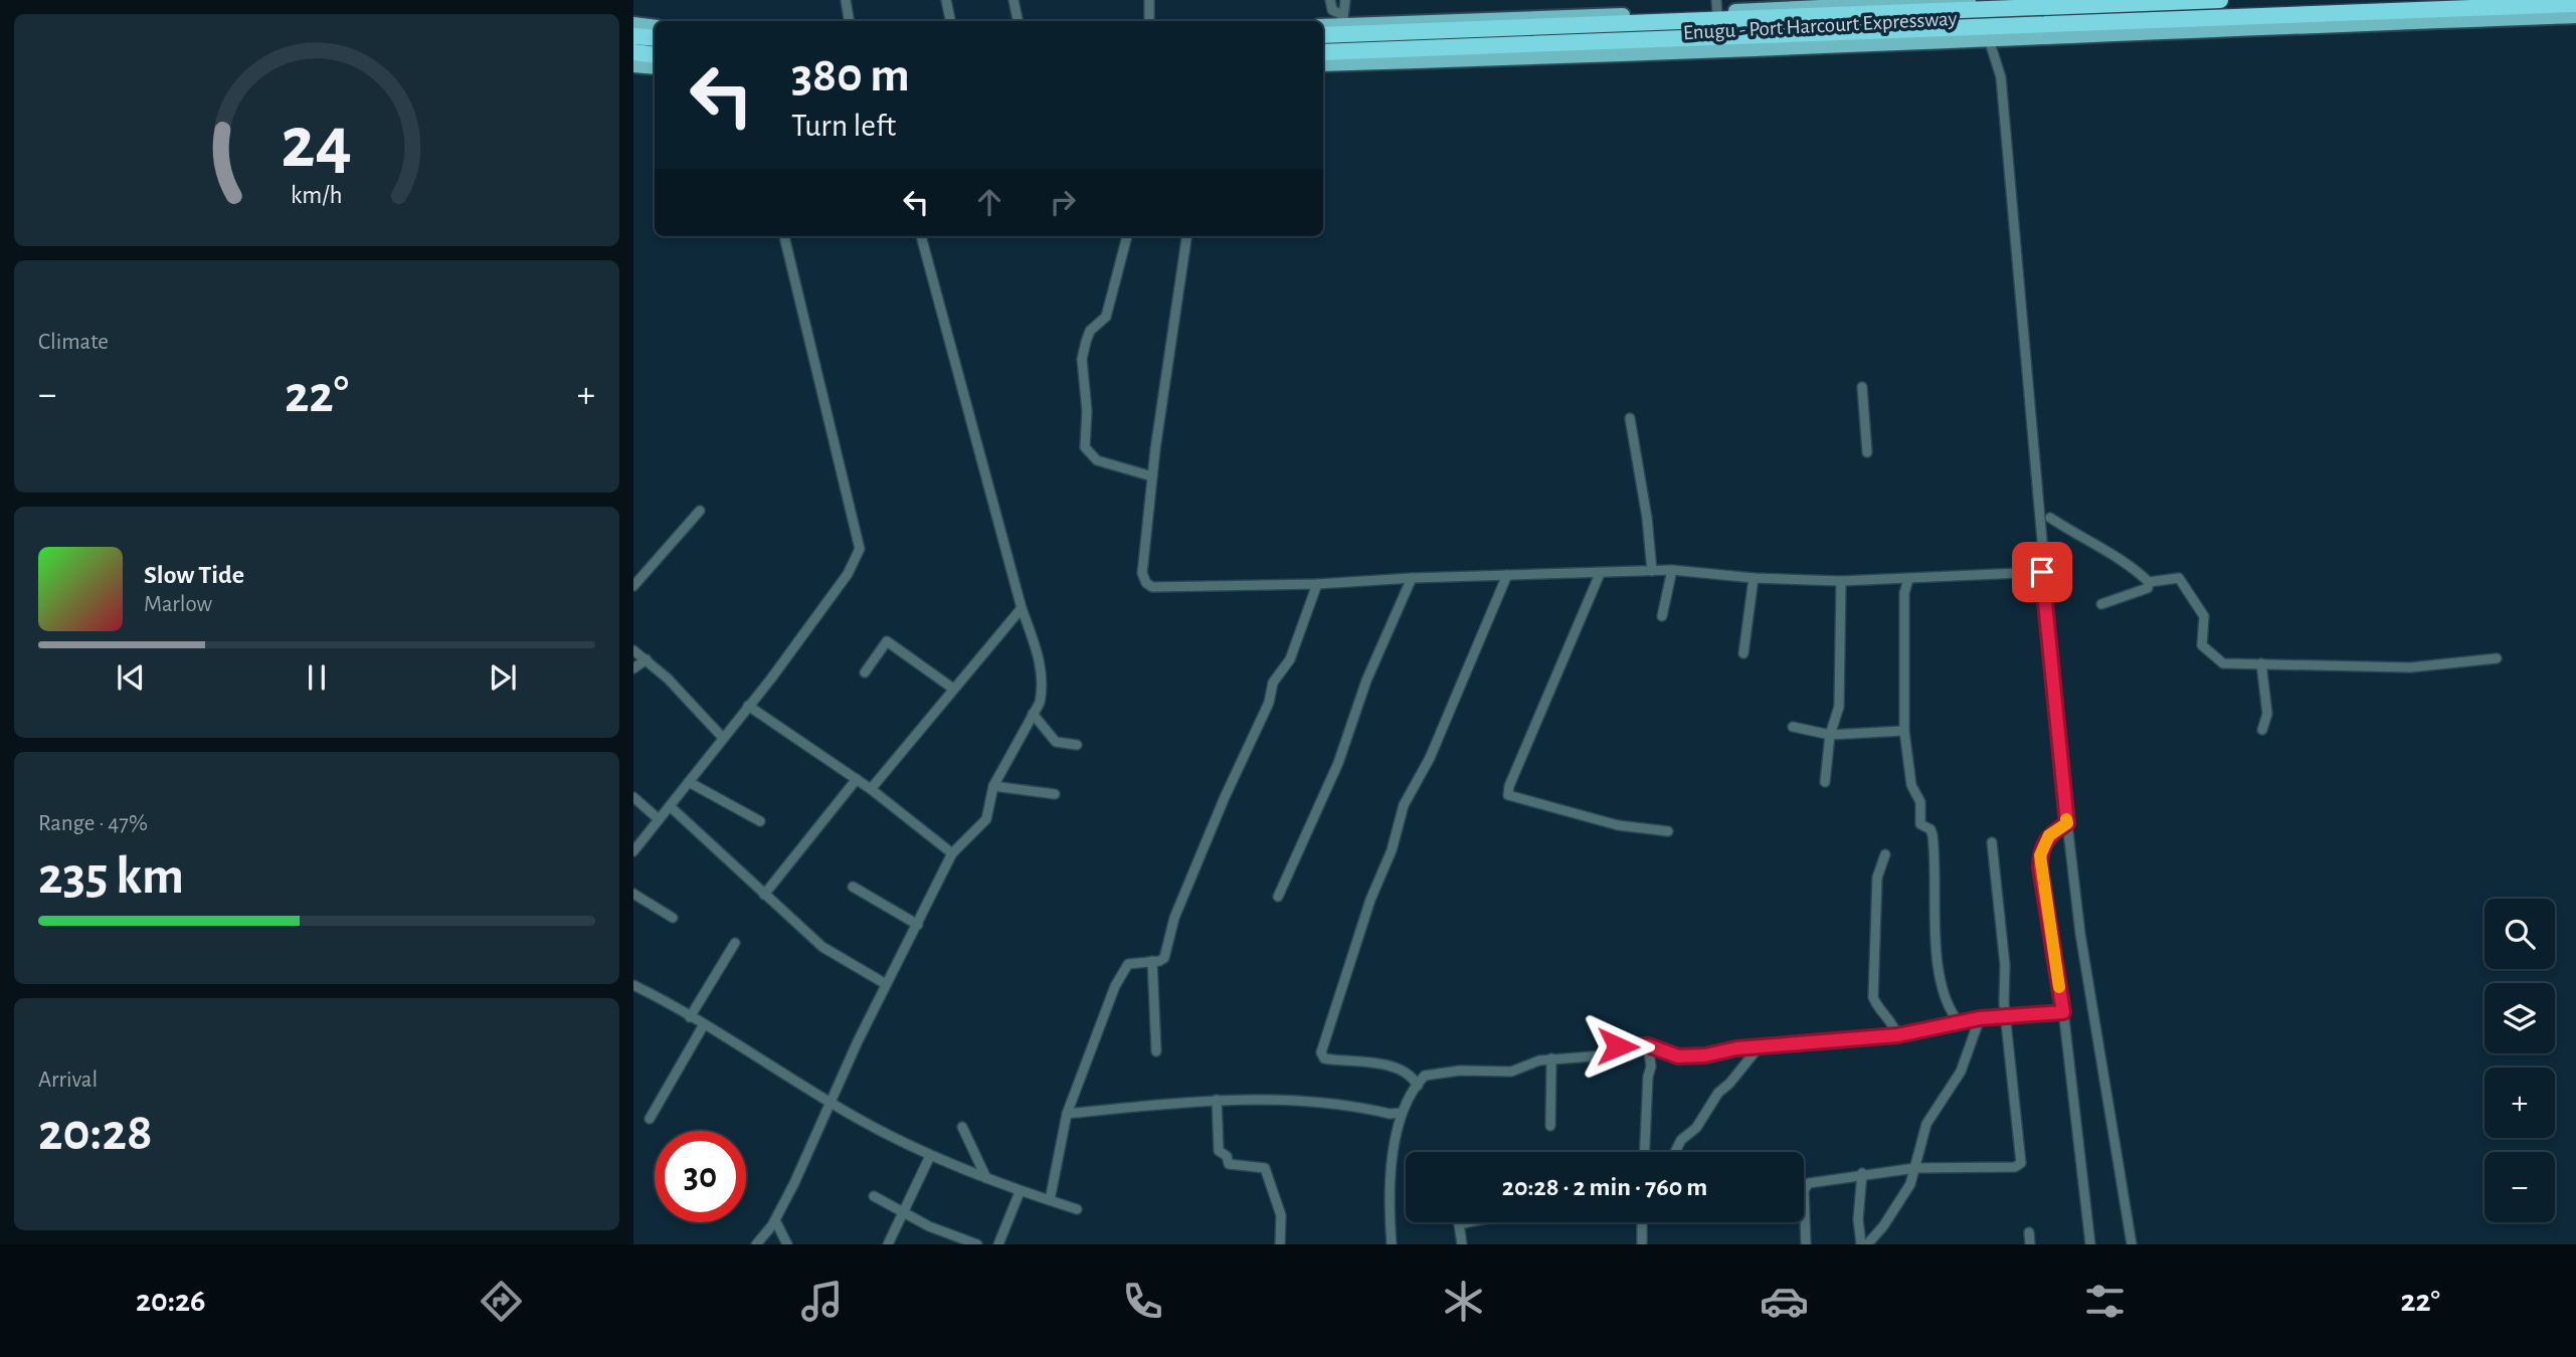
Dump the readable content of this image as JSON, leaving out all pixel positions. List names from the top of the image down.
{
  "streets": {
    "highway": ["Enugu - Port Harcourt Expressway"]
  },
  "page": {
    "turn": ["380 m", "Turn left"],
    "tile": [
      "Climate",
      ["Range · 47%", "235 km"],
      ["Arrival", "20:28"]
    ],
    "heat": ["−", "22°", "+"],
    "song": ["Slow Tide", "Marlow"],
    "map_buttons": ["+", "−"],
    "limit": "30",
    "trip": "20:28 · 2 min · 760 m",
    "tabs": ["20:26", "22°"],
    "gauge": ["24", "km/h"]
  }
}
